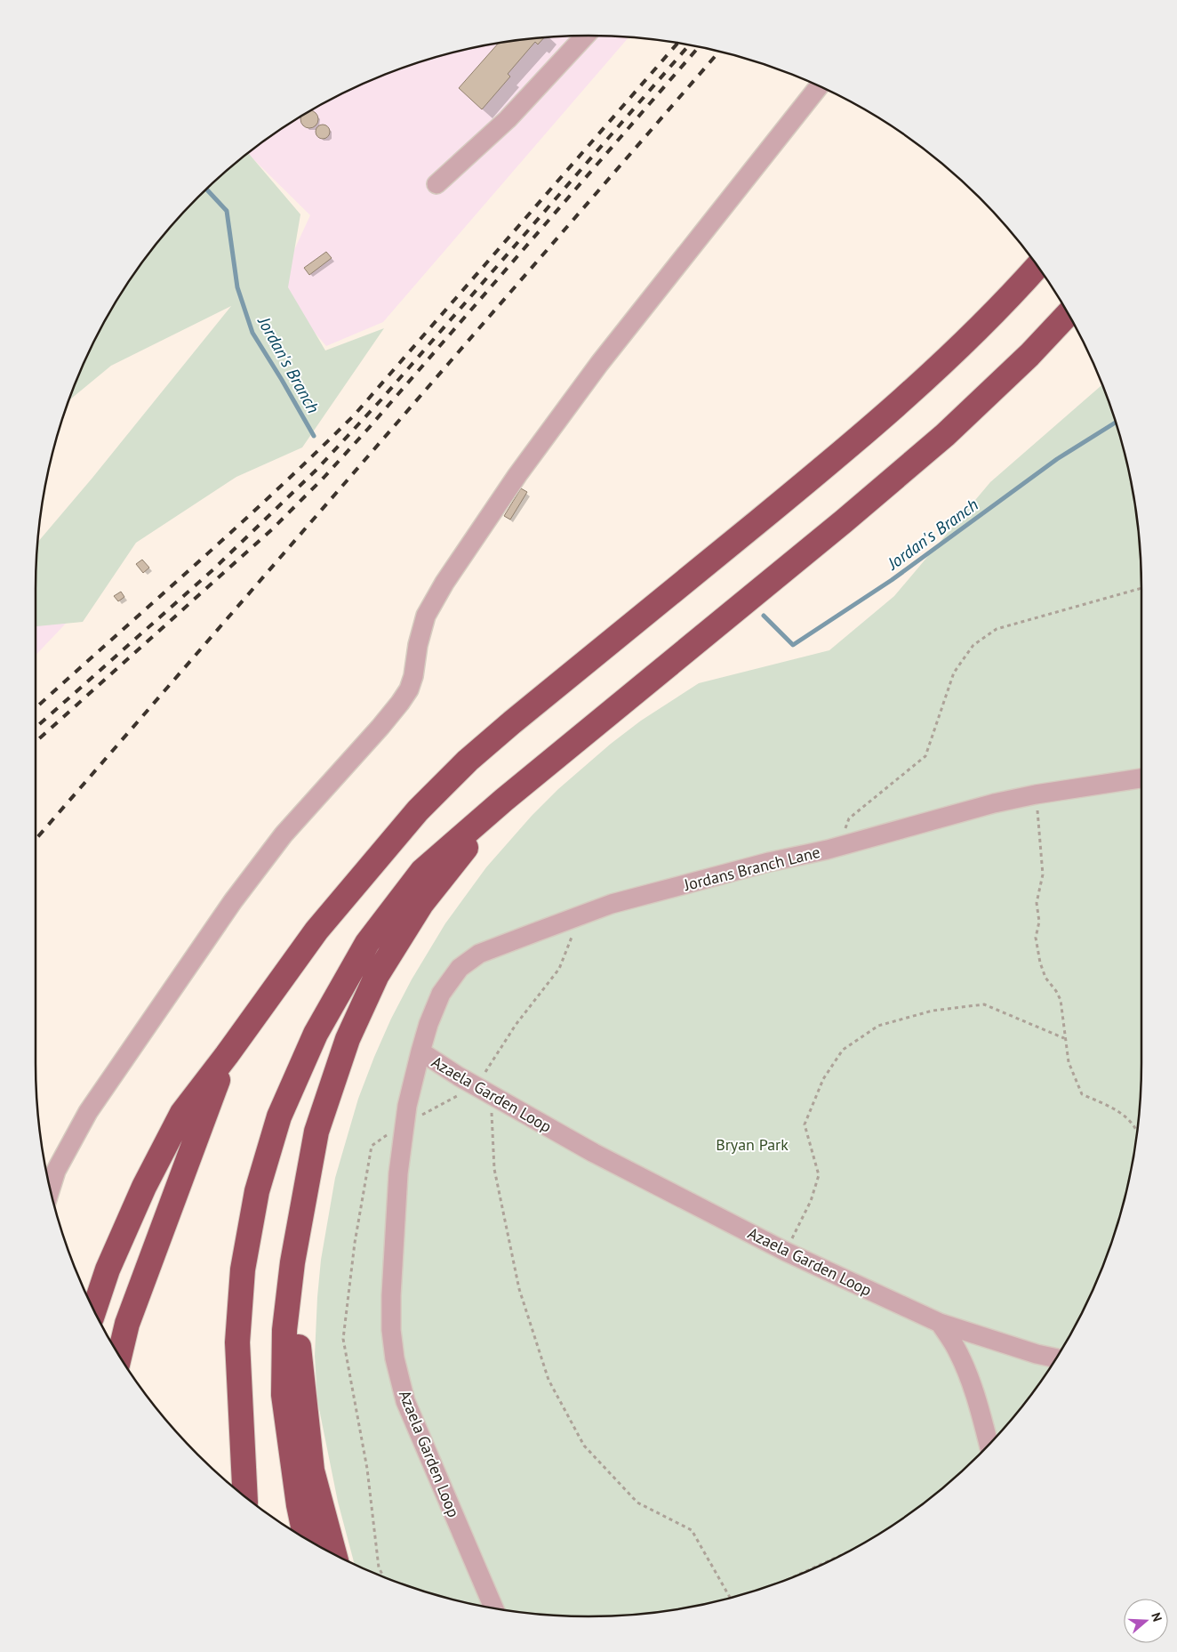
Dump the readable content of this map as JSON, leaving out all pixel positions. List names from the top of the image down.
{
  "streets": {
    "street": ["Jordans Branch Lane", "Azaela Garden Loop"]
  },
  "crossings": [
    ["Jordans Branch Lane", "Azaela Garden Loop"]
  ],
  "water": ["Jordan's Branch"],
  "parks": ["Bryan Park"],
  "north": "right"
}
